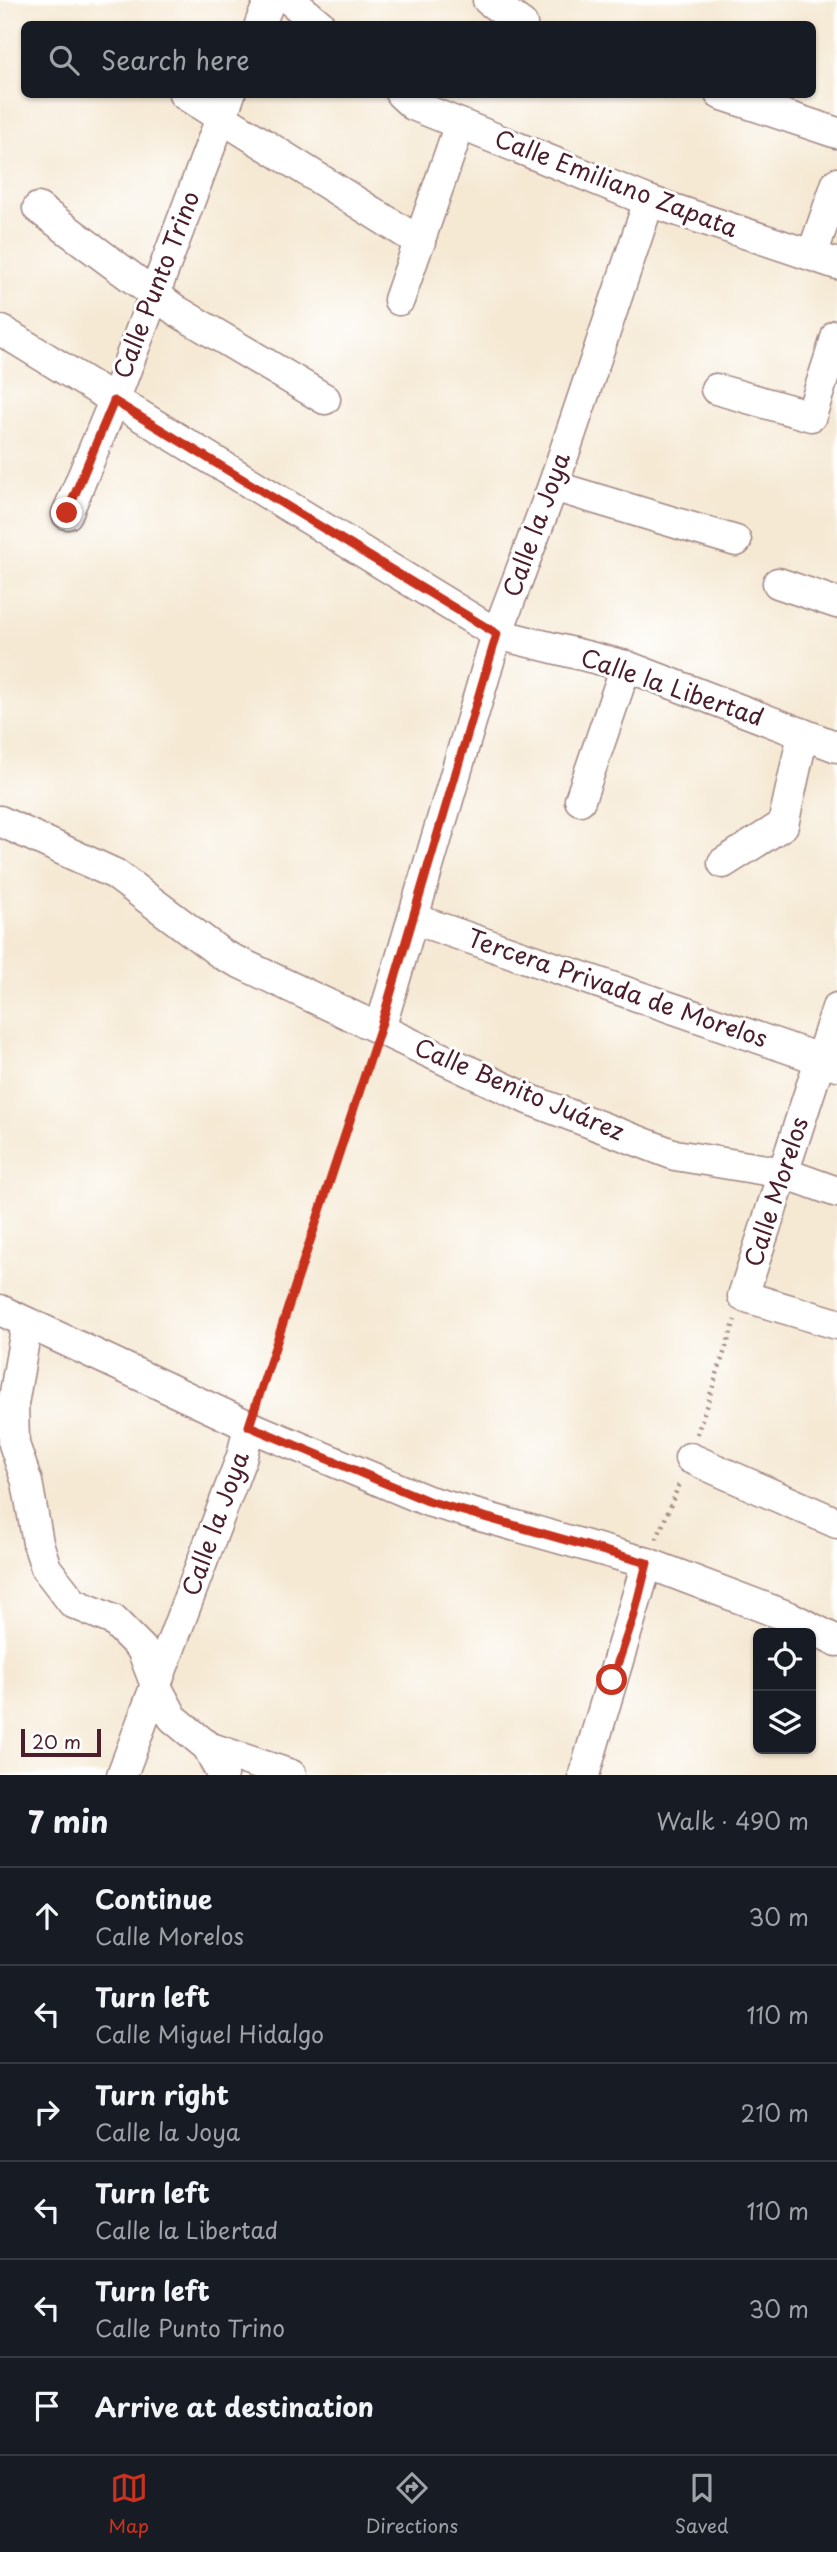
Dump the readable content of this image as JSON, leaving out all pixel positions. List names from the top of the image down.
{
  "streets": {
    "street": [
      "Calle Emiliano Zapata",
      "Calle Punto Trino",
      "Calle la Joya",
      "Calle la Libertad",
      "Tercera Privada de Morelos",
      "Calle Benito Juárez",
      "Calle Morelos"
    ]
  },
  "crossings": [
    ["Calle Emiliano Zapata", "Calle la Joya"],
    ["Calle Punto Trino", "Calle la Libertad"],
    ["Calle la Joya", "Calle la Libertad"],
    ["Calle la Joya", "Tercera Privada de Morelos"],
    ["Calle la Joya", "Calle Benito Juárez"],
    ["Tercera Privada de Morelos", "Calle Morelos"],
    ["Calle Benito Juárez", "Calle Morelos"]
  ],
  "scale_bar": "20 m",
  "page": {
    "search": "Search here",
    "scale": "20 m",
    "heading": ["7 min", "Walk · 490 m"],
    "list": [
      ["Continue", "Calle Morelos", "30 m"],
      ["Turn left", "Calle Miguel Hidalgo", "110 m"],
      ["Turn right", "Calle la Joya", "210 m"],
      ["Turn left", "Calle la Libertad", "110 m"],
      ["Turn left", "Calle Punto Trino", "30 m"],
      "Arrive at destination"
    ],
    "nav": ["Map", "Directions", "Saved"]
  }
}
